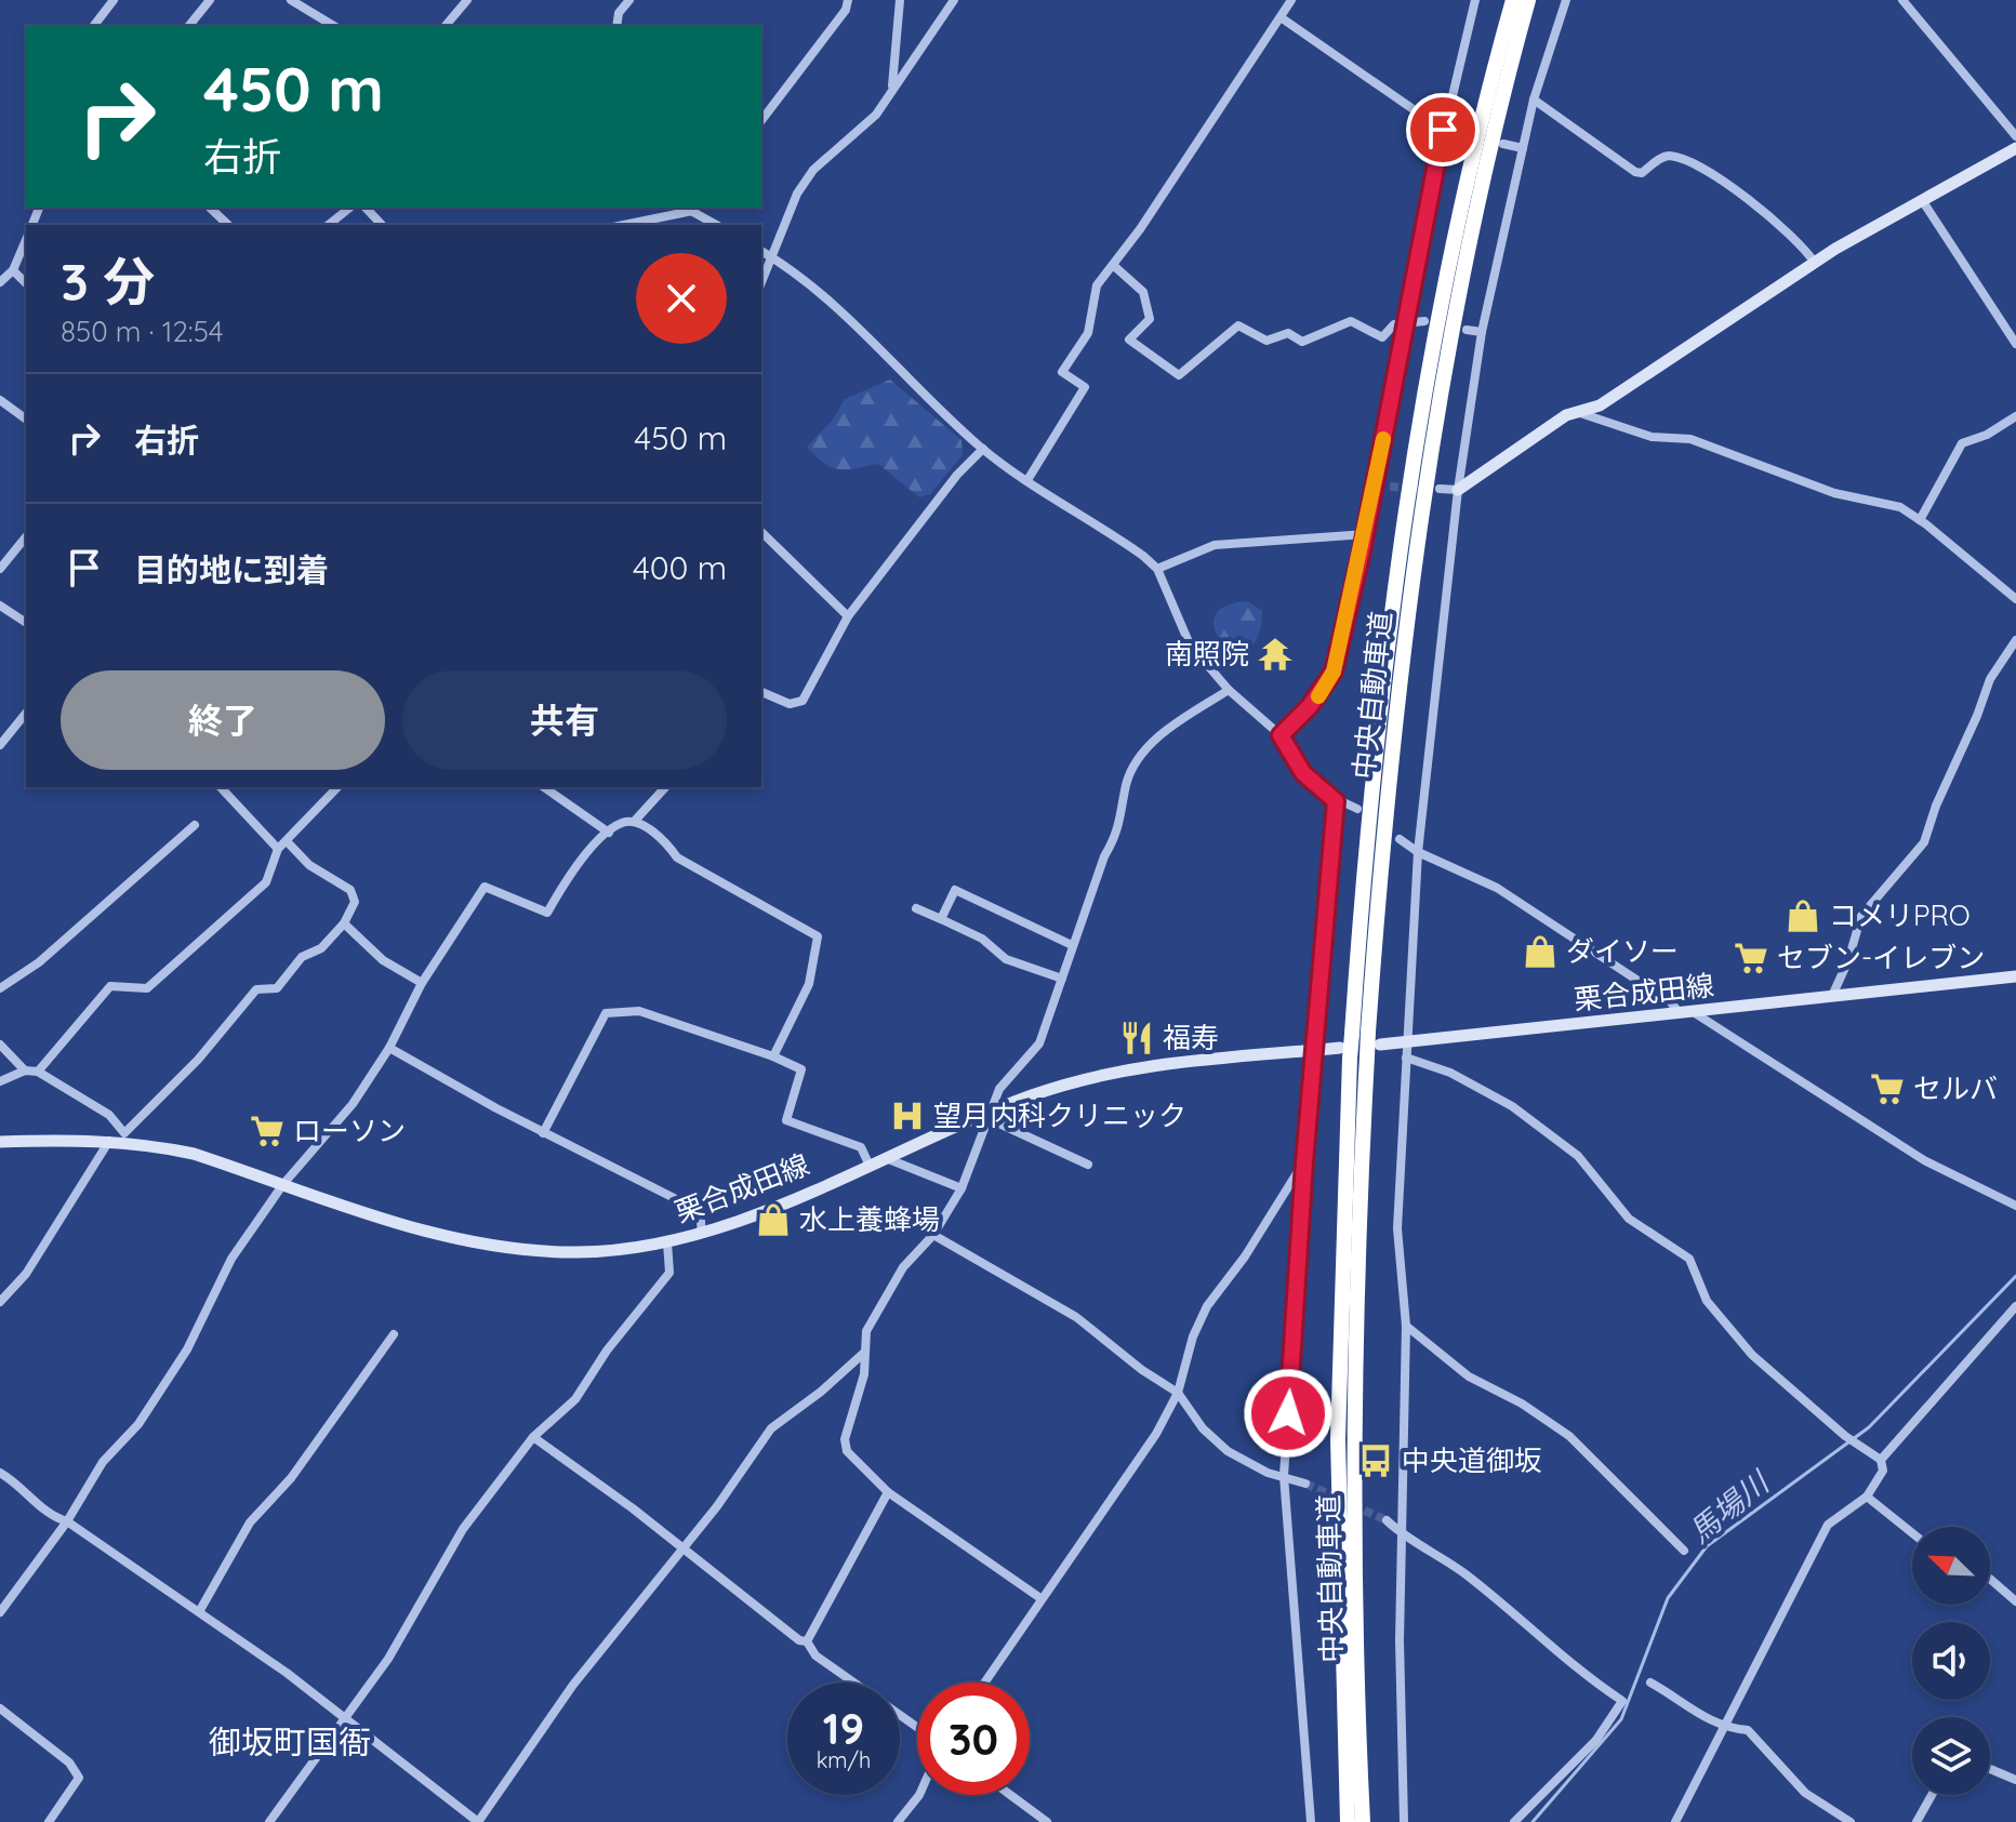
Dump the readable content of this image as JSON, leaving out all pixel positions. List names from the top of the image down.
{
  "streets": {
    "highway": ["中央自動車道"],
    "main road": ["栗合成田線"]
  },
  "crossings": [
    ["中央自動車道", "栗合成田線"]
  ],
  "districts": ["御坂町国衙"],
  "water": ["馬場川"],
  "places": {
    "temple": ["南照院"],
    "shop": ["コメリPRO", "ダイソー", "水上養蜂場"],
    "supermarket": ["セブン-イレブン", "セルバ", "ローソン"],
    "restaurant": ["福寿"],
    "hospital": ["望月内科クリニック"],
    "bus stop": ["中央道御坂"]
  },
  "north": "top left",
  "page": {
    "turn": ["450 m", "右折"],
    "heading": ["3 分", "850 m · 12:54"],
    "list": [
      {
        "name": "右折",
        "value": "450 m"
      },
      {
        "name": "目的地に到着",
        "value": "400 m"
      }
    ],
    "buttons": ["終了", "共有"],
    "speed": "19 km/h",
    "limit": "30"
  }
}
